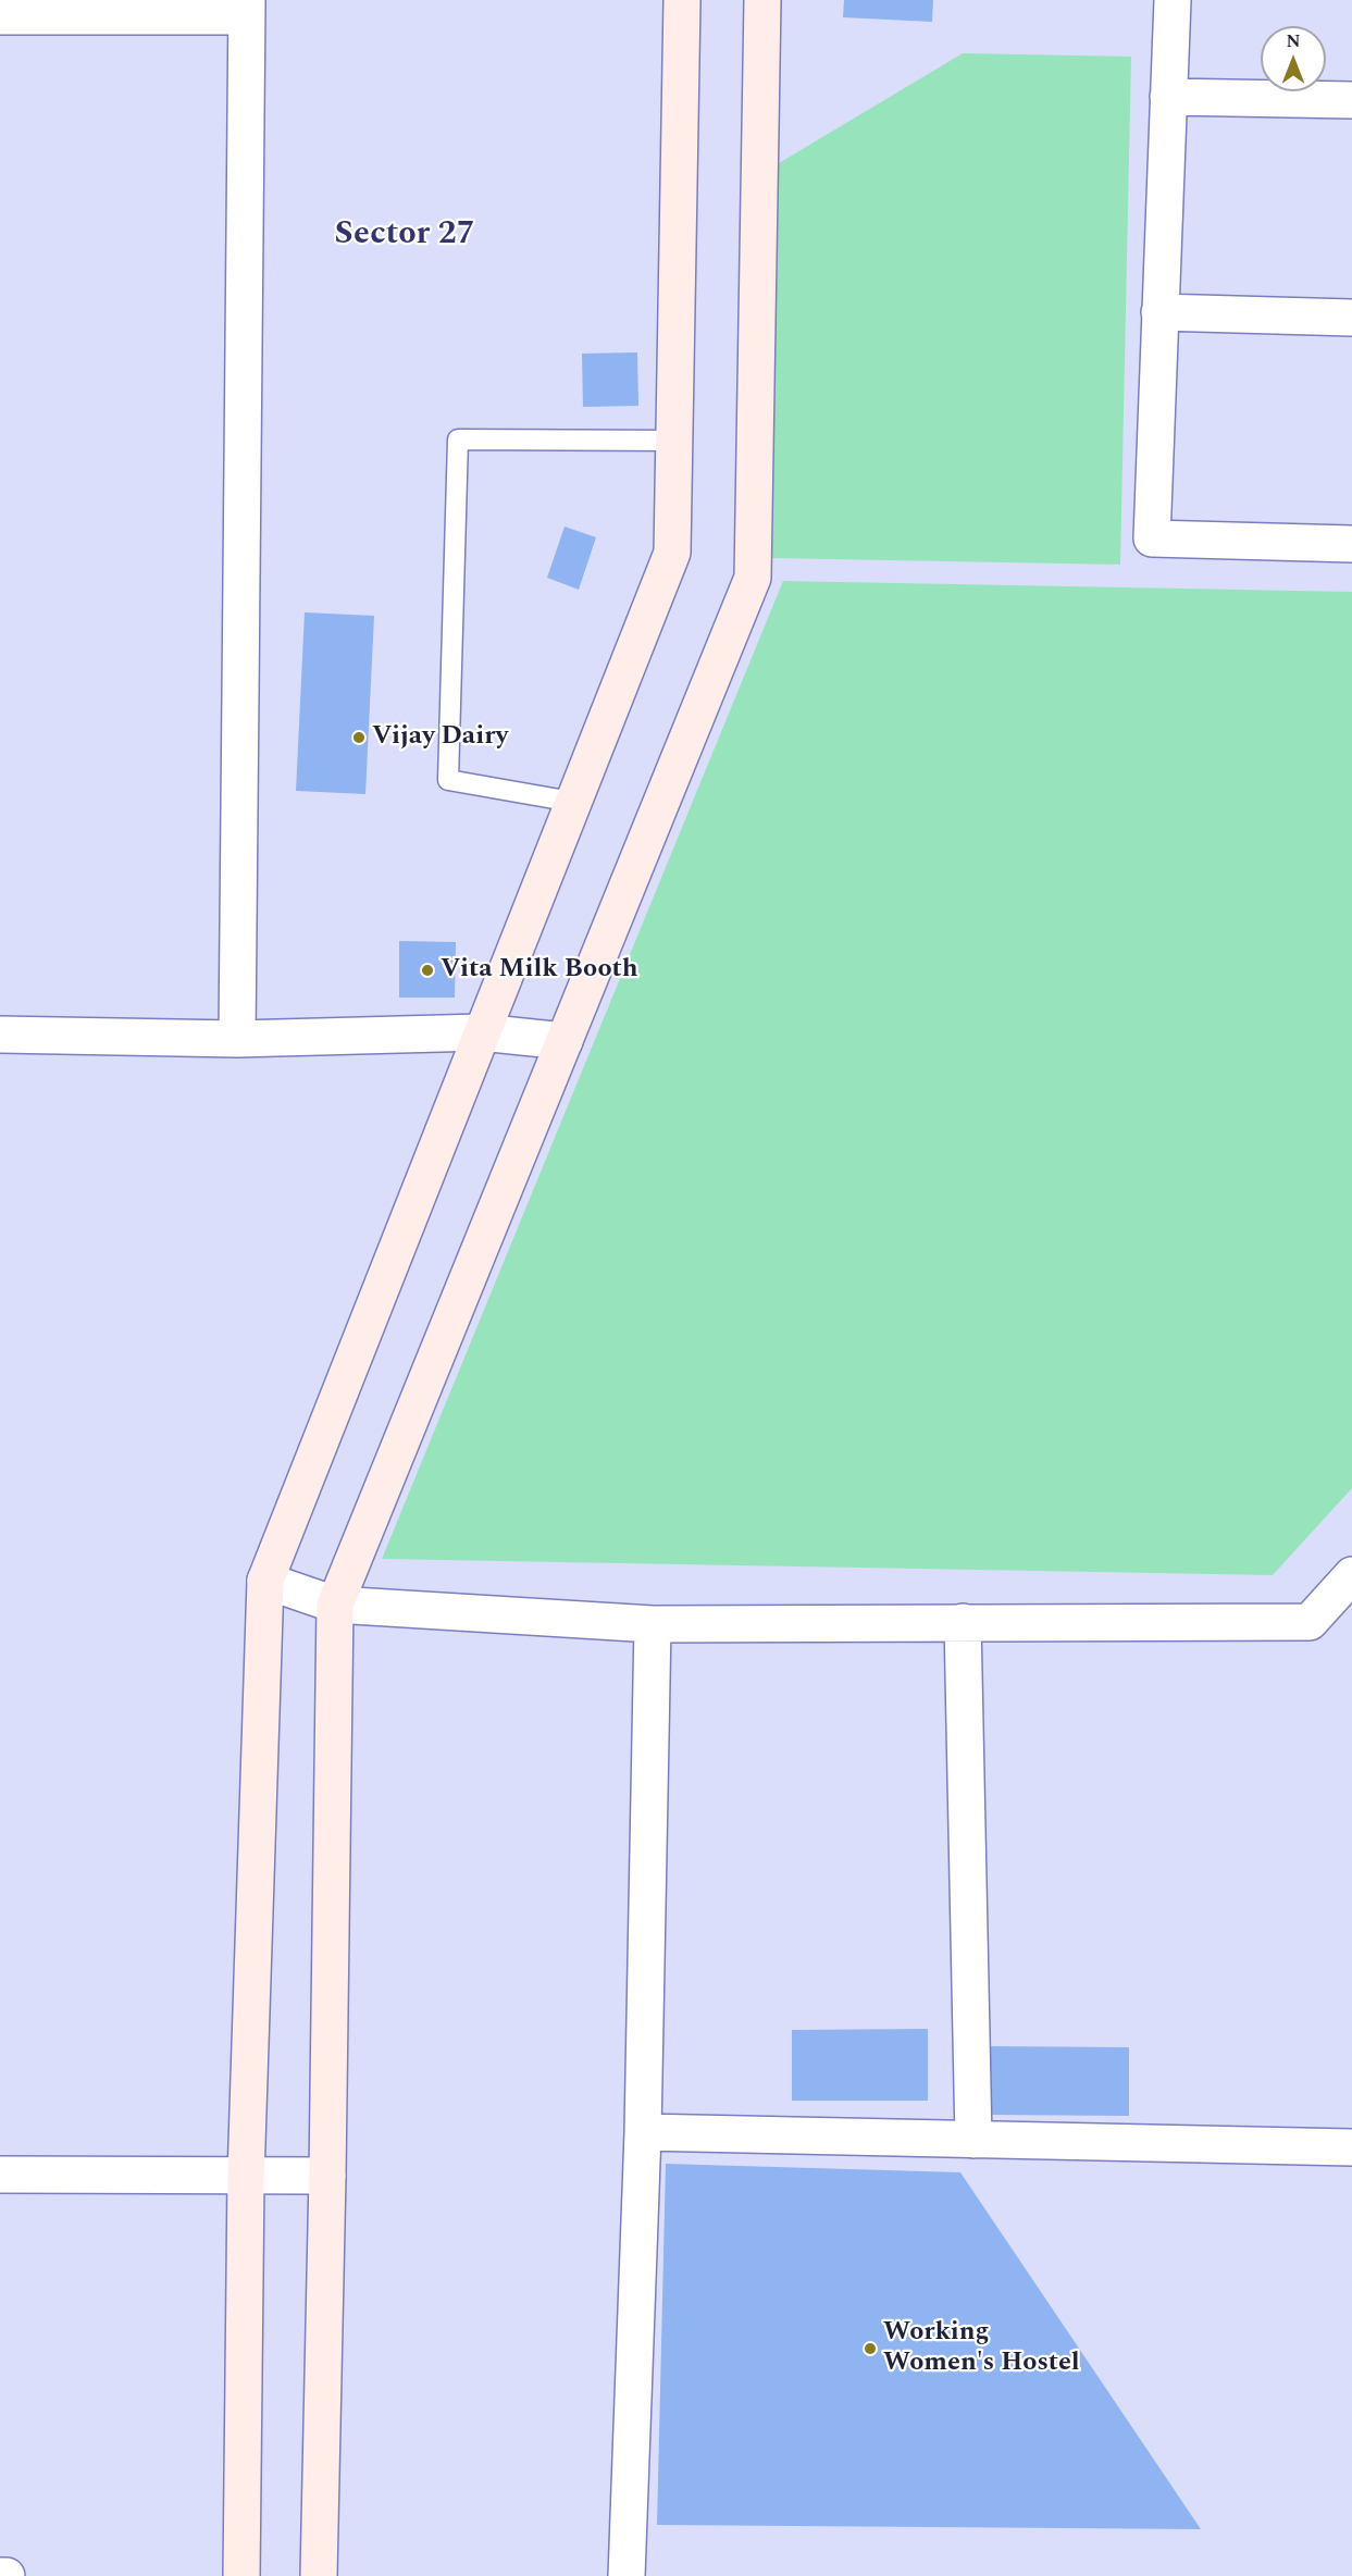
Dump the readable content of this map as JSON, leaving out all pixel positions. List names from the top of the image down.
{
  "districts": ["Sector 27"],
  "places": ["Vijay Dairy", "Vita Milk Booth", "Working Women's Hostel"],
  "north": "top"
}
